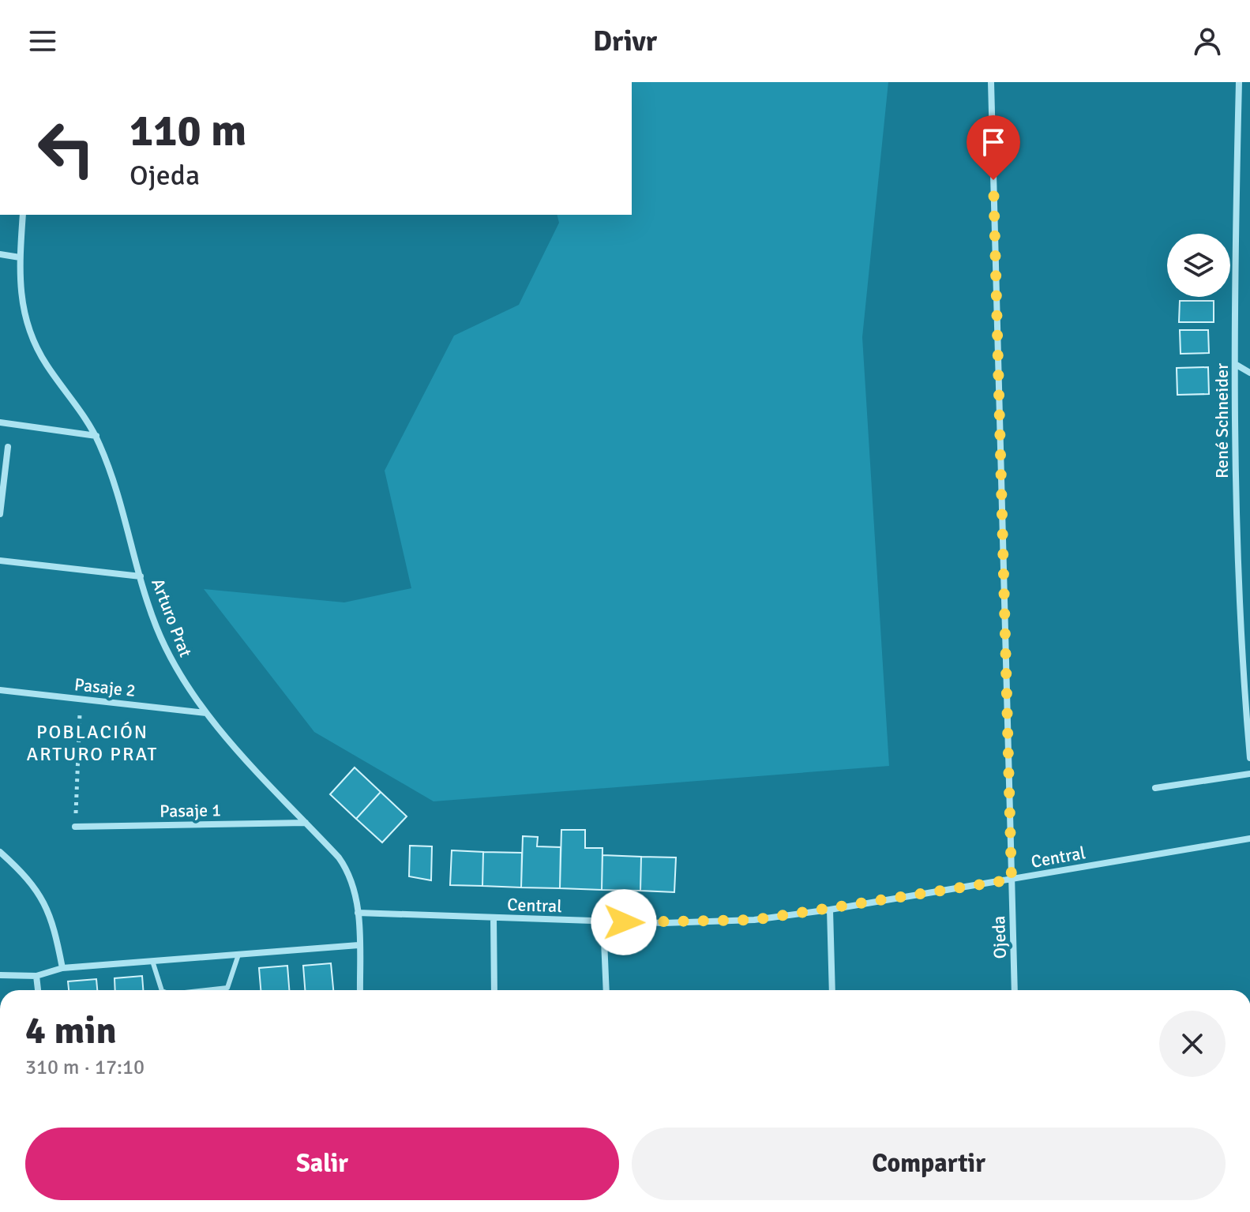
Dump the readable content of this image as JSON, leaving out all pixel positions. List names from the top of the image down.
{
  "streets": {
    "street": [
      "René Schneider",
      "Arturo Prat",
      "Pasaje 2",
      "Pasaje 1",
      "Central",
      "Ojeda"
    ]
  },
  "crossings": [
    ["Arturo Prat", "Pasaje 2"],
    ["Arturo Prat", "Pasaje 1"],
    ["Arturo Prat", "Central"],
    ["Central", "Ojeda"]
  ],
  "districts": ["POBLACIÓN ARTURO PRAT"],
  "page": {
    "header": "Drivr",
    "turn": ["110 m", "Ojeda"],
    "heading": ["4 min", "310 m · 17:10"],
    "buttons": ["Salir", "Compartir"]
  }
}
